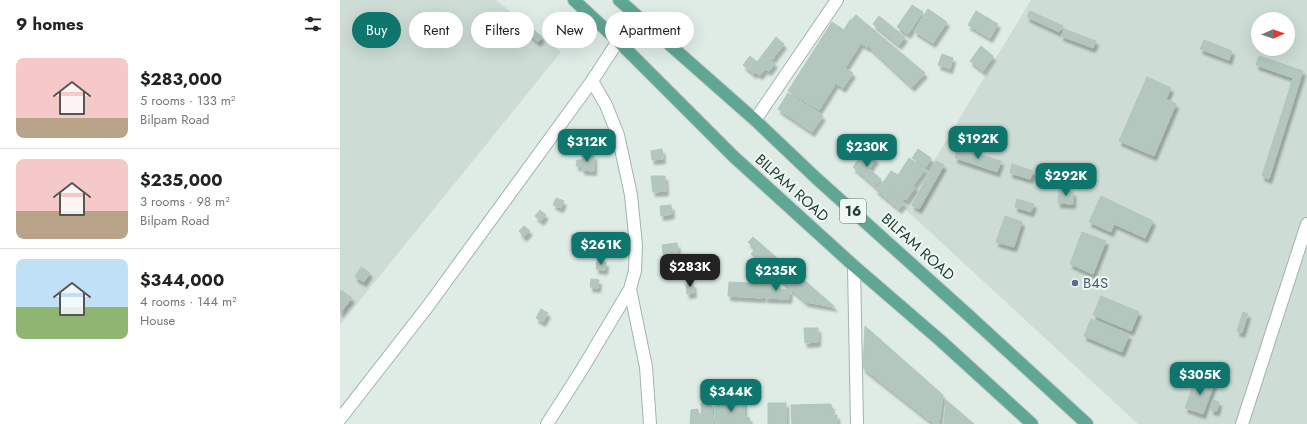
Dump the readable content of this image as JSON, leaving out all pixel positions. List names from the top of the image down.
{
  "streets": {
    "main road": ["BILPAM ROAD", "16", "BILFAM ROAD"]
  },
  "places": ["B4S"],
  "north": "right",
  "page": {
    "heading": "9 homes",
    "chip": [
      "Buy",
      "Rent",
      "Filters",
      "New",
      "Apartment"
    ],
    "list": [
      {
        "name": "$283,000",
        "note": "5 rooms · 133 m² · Bilpam Road"
      },
      {
        "name": "$235,000",
        "note": "3 rooms · 98 m² · Bilpam Road"
      },
      {
        "name": "$344,000",
        "note": "4 rooms · 144 m² · House"
      }
    ],
    "price": [
      "$192K",
      "$312K",
      "$230K",
      "$292K",
      "$261K",
      "$283K",
      "$235K",
      "$305K",
      "$344K"
    ]
  }
}
